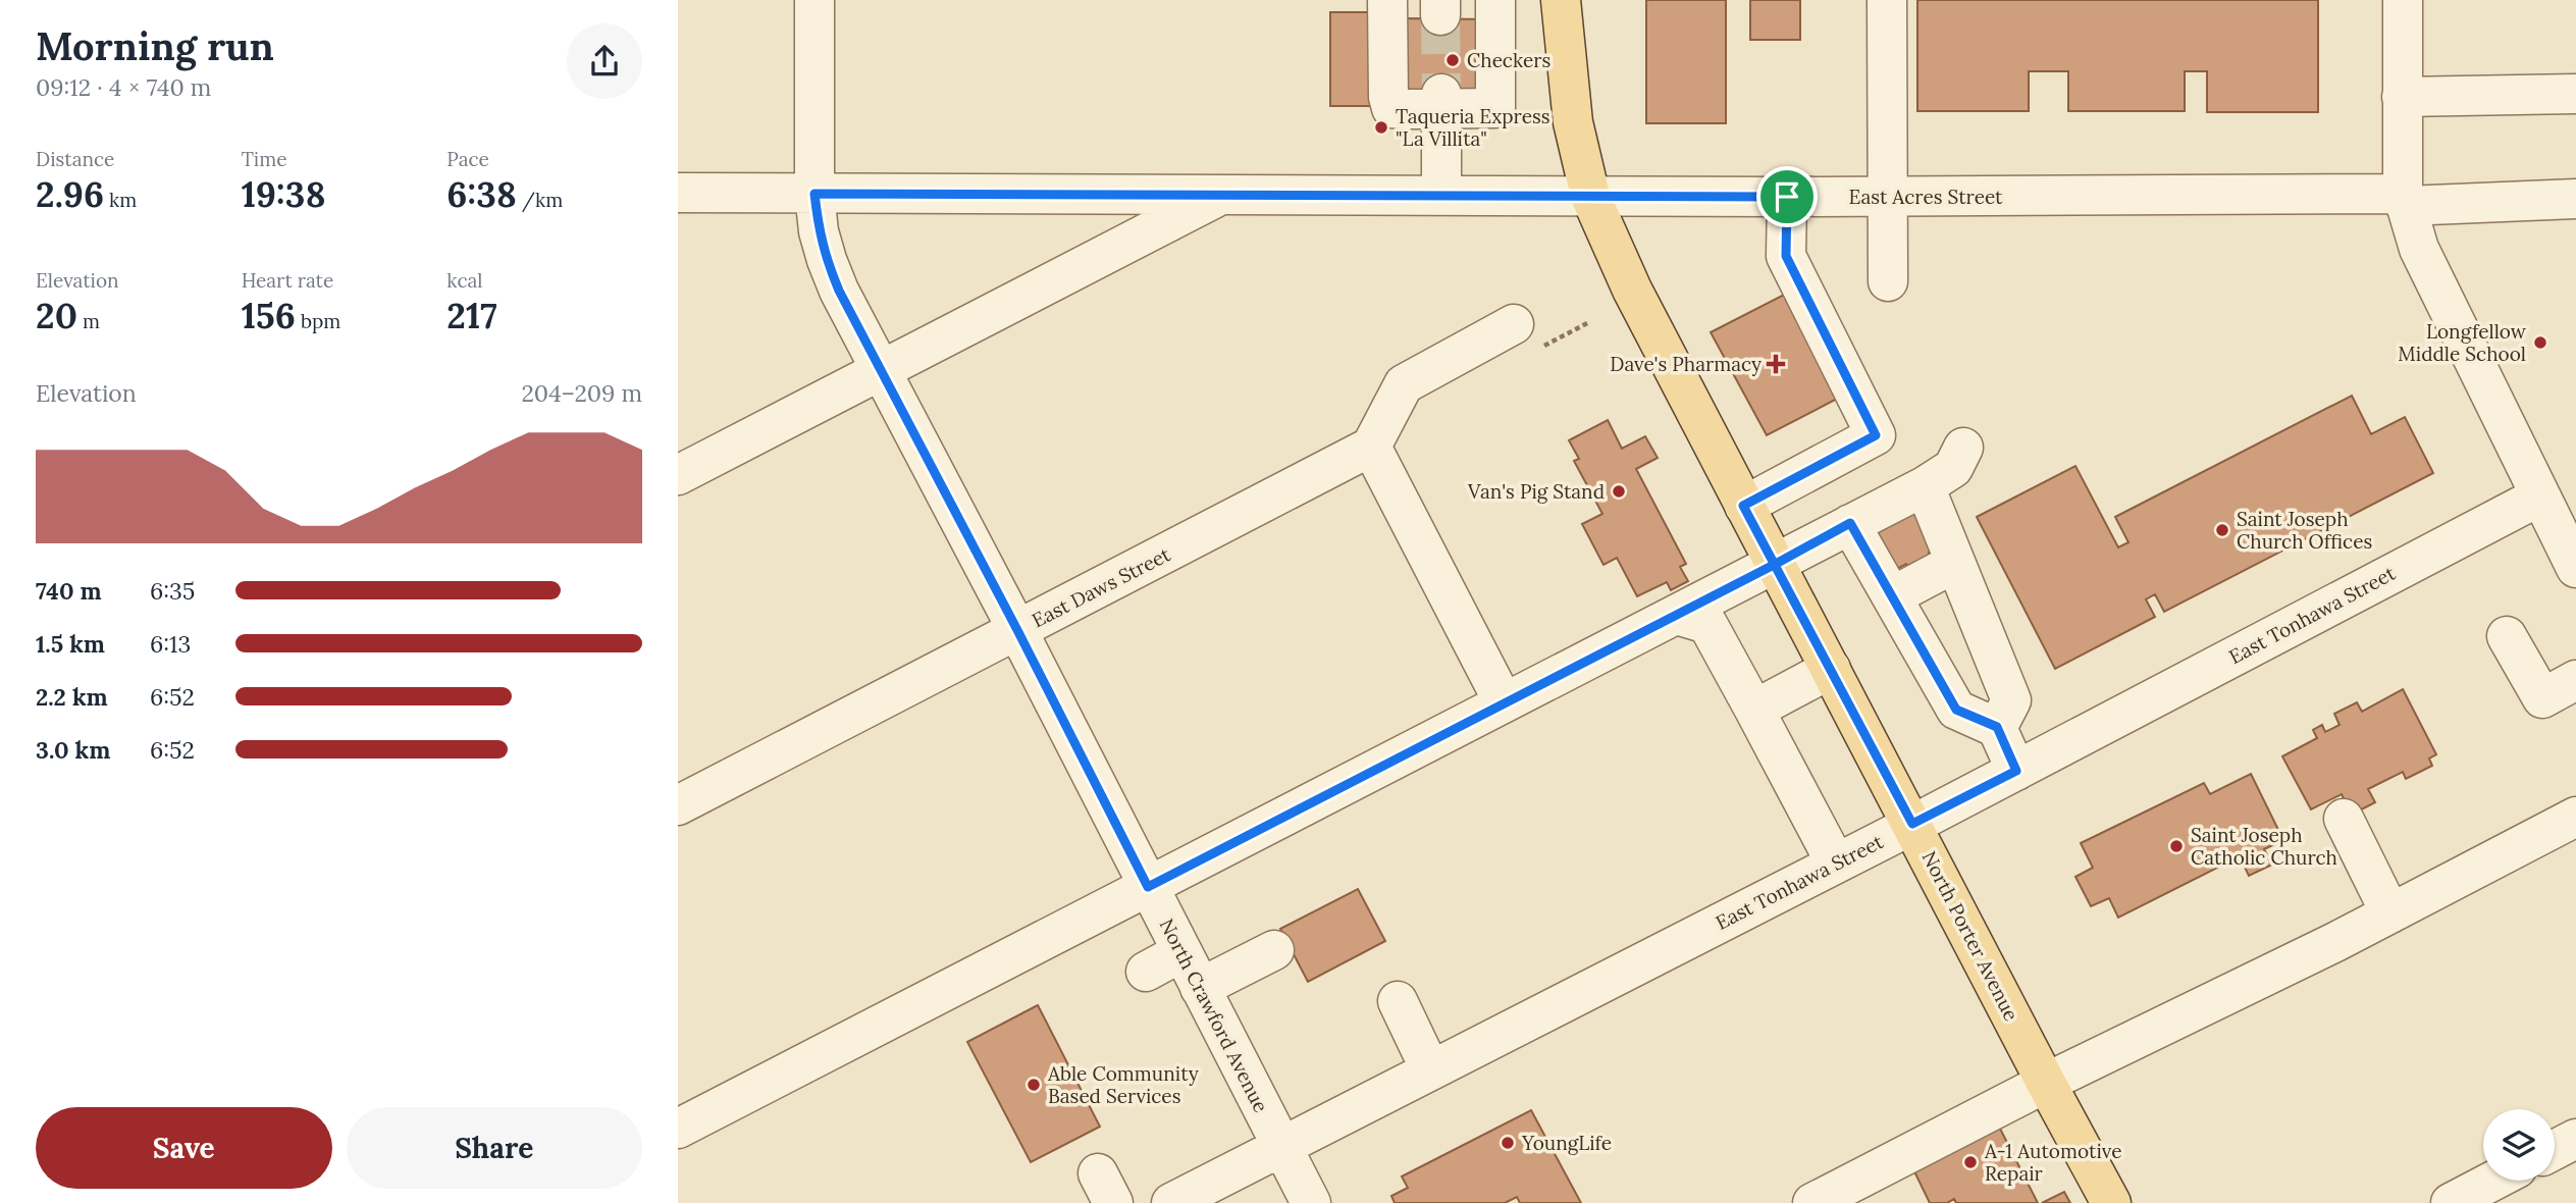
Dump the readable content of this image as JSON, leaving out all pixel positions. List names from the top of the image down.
{
  "streets": {
    "main road": ["North Porter Avenue"],
    "street": [
      "East Acres Street",
      "East Daws Street",
      "East Tonhawa Street",
      "North Crawford Avenue"
    ]
  },
  "crossings": [
    ["East Acres Street", "North Porter Avenue"],
    ["East Acres Street", "North Crawford Avenue"],
    ["East Daws Street", "North Crawford Avenue"],
    ["East Tonhawa Street", "North Porter Avenue"],
    ["East Tonhawa Street", "North Crawford Avenue"]
  ],
  "places": {
    "other": [
      "Checkers",
      "Taqueria Express \"La Villita\"",
      "Longfellow Middle School",
      "Van's Pig Stand",
      "Saint Joseph Church Offices",
      "Saint Joseph Catholic Church",
      "Able Community Based Services",
      "YoungLife",
      "A-1 Automotive Repair"
    ],
    "health": ["Dave's Pharmacy"]
  },
  "page": {
    "heading": ["Morning run", "09:12 · 4 × 740 m"],
    "stats": [
      ["Distance", "2.96 km"],
      ["Time", "19:38"],
      ["Pace", "6:38 /km"],
      ["Elevation", "20 m"],
      ["Heart rate", "156 bpm"],
      ["kcal", "217"]
    ],
    "chart": ["Elevation", "204–209 m"],
    "list": [
      {
        "name": "740 m",
        "note": "6:35"
      },
      {
        "name": "1.5 km",
        "note": "6:13"
      },
      {
        "name": "2.2 km",
        "note": "6:52"
      },
      {
        "name": "3.0 km",
        "note": "6:52"
      }
    ],
    "buttons": ["Save", "Share"]
  }
}
